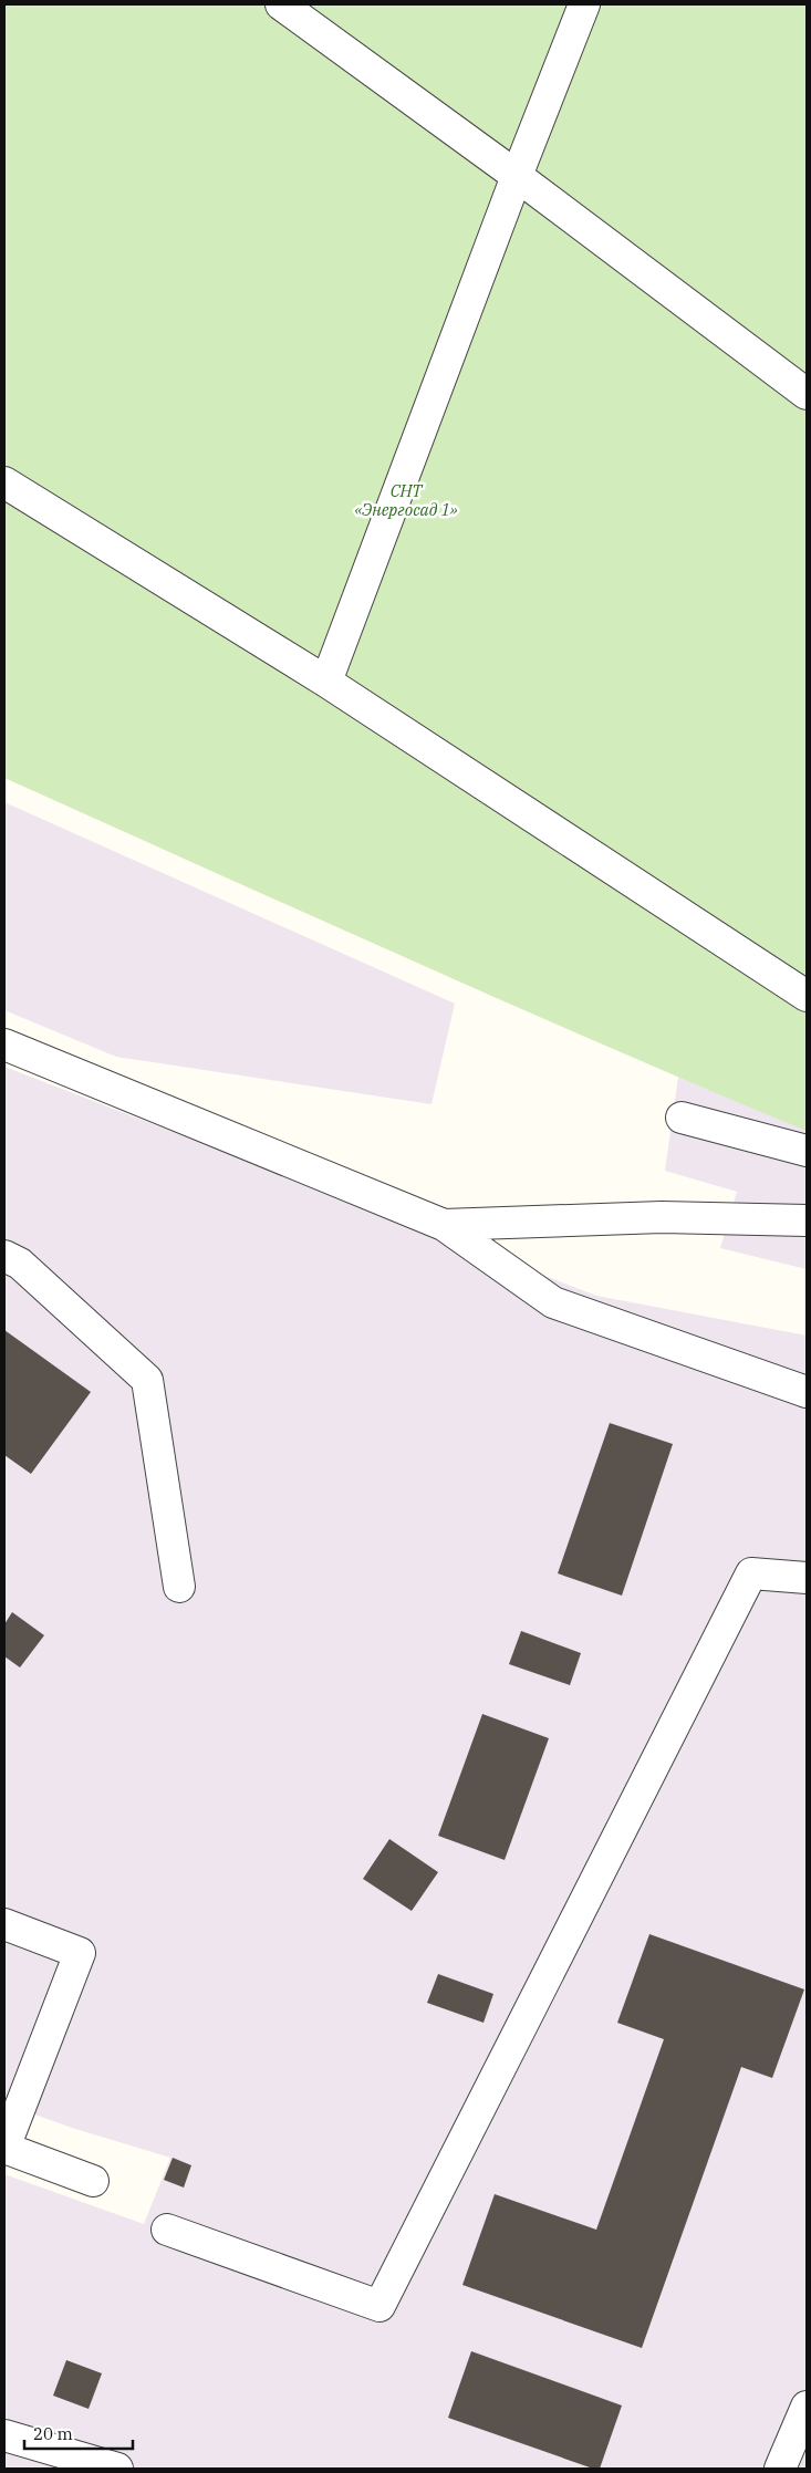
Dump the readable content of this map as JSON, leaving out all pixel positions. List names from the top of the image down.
{
  "parks": ["СНТ «Энергосад 1»"],
  "scale_bar": "20 m"
}
